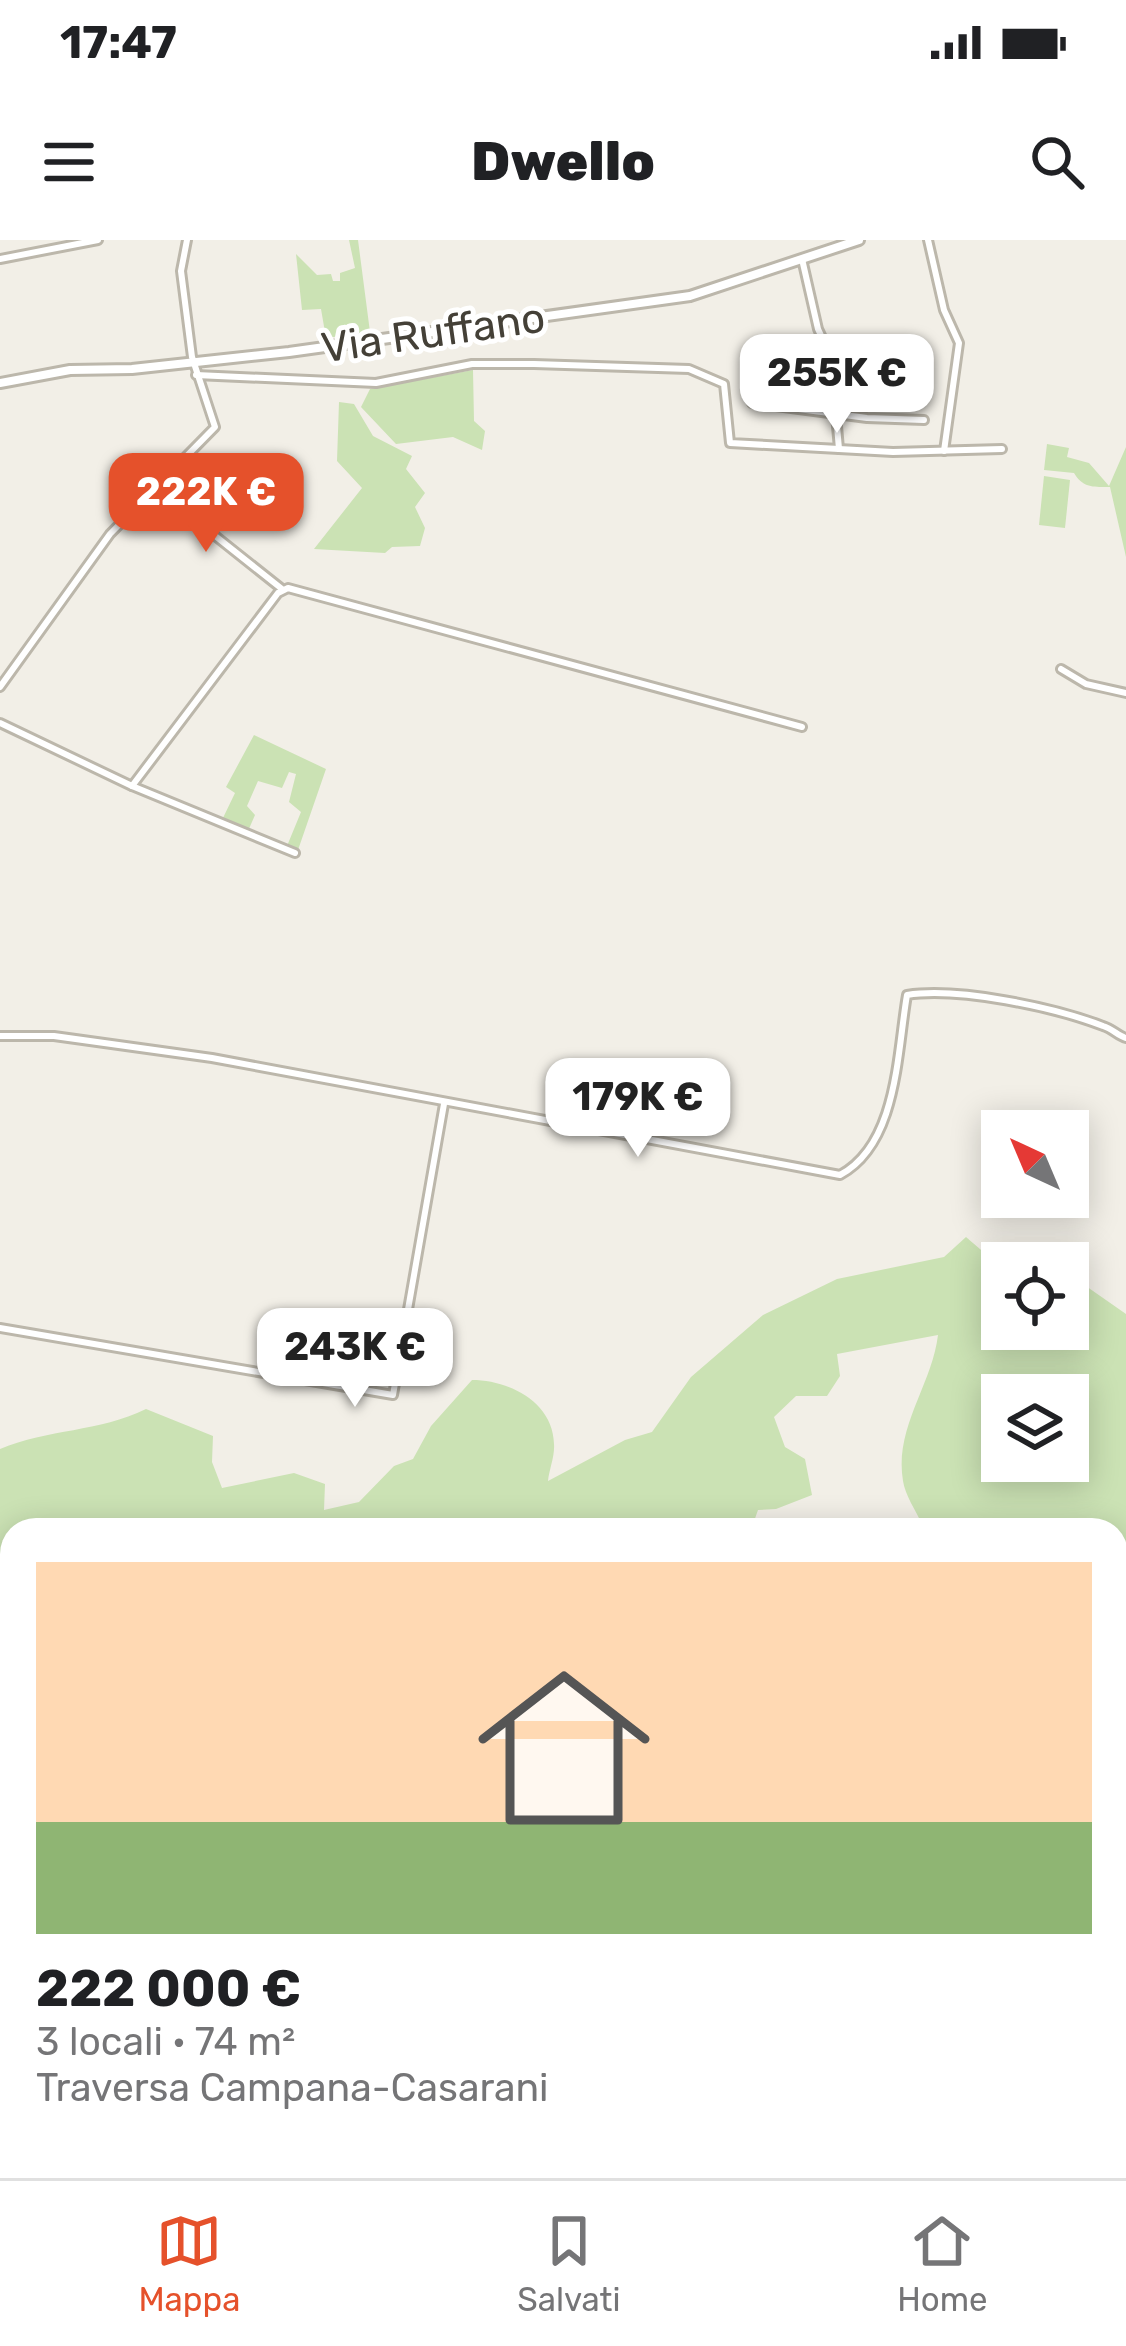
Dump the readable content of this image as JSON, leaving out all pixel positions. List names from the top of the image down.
{
  "streets": {
    "street": ["Via Ruffano"]
  },
  "north": "top left",
  "page": {
    "status": "17:47",
    "header": "Dwello",
    "price": [
      "255K €",
      "222K €",
      "179K €",
      "243K €"
    ],
    "list": [
      {
        "name": "222 000 €",
        "note": "3 locali · 74 m² · Traversa Campana-Casarani"
      }
    ],
    "tabs": ["Mappa", "Salvati", "Home"]
  }
}
